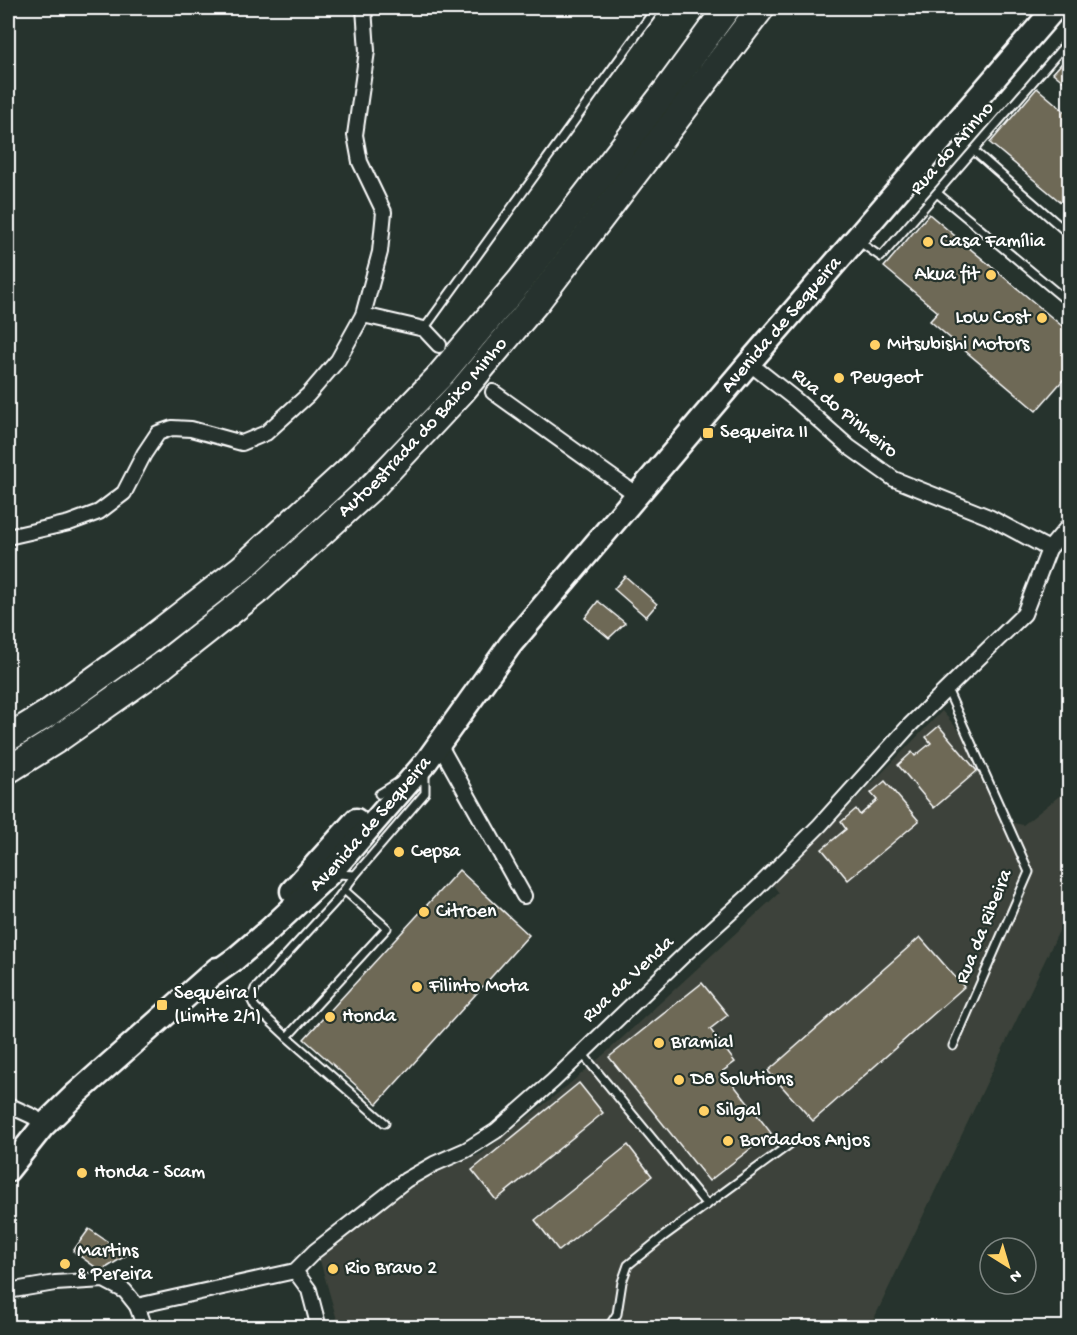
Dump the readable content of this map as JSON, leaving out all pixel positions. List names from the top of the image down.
{
  "streets": {
    "highway": ["Autoestrada do Baixo Minho"],
    "main road": ["Avenida de Sequeira"],
    "street": ["Rua do Pinheiro", "Rua da Venda"],
    "lane": ["Rua do Arinho", "Rua da Ribeira"]
  },
  "crossings": [
    ["Rua do Arinho", "Avenida de Sequeira"],
    ["Avenida de Sequeira", "Rua do Pinheiro"],
    ["Rua do Pinheiro", "Rua da Venda"],
    ["Rua da Ribeira", "Rua da Venda"]
  ],
  "places": {
    "other": [
      "Casa Família",
      "Akua fit",
      "Low Cost",
      "Mitsubishi Motors",
      "Peugeot",
      "Cepsa",
      "Citroen",
      "Filinto Mota",
      "Honda",
      "Bramial",
      "D8 Solutions",
      "Silgal",
      "Bordados Anjos",
      "Honda - Scam",
      "Martins & Pereira",
      "Rio Bravo 2"
    ],
    "transit": ["Sequeira II", "Sequeira I (Limite 2/1)"]
  },
  "north": "bottom right"
}
